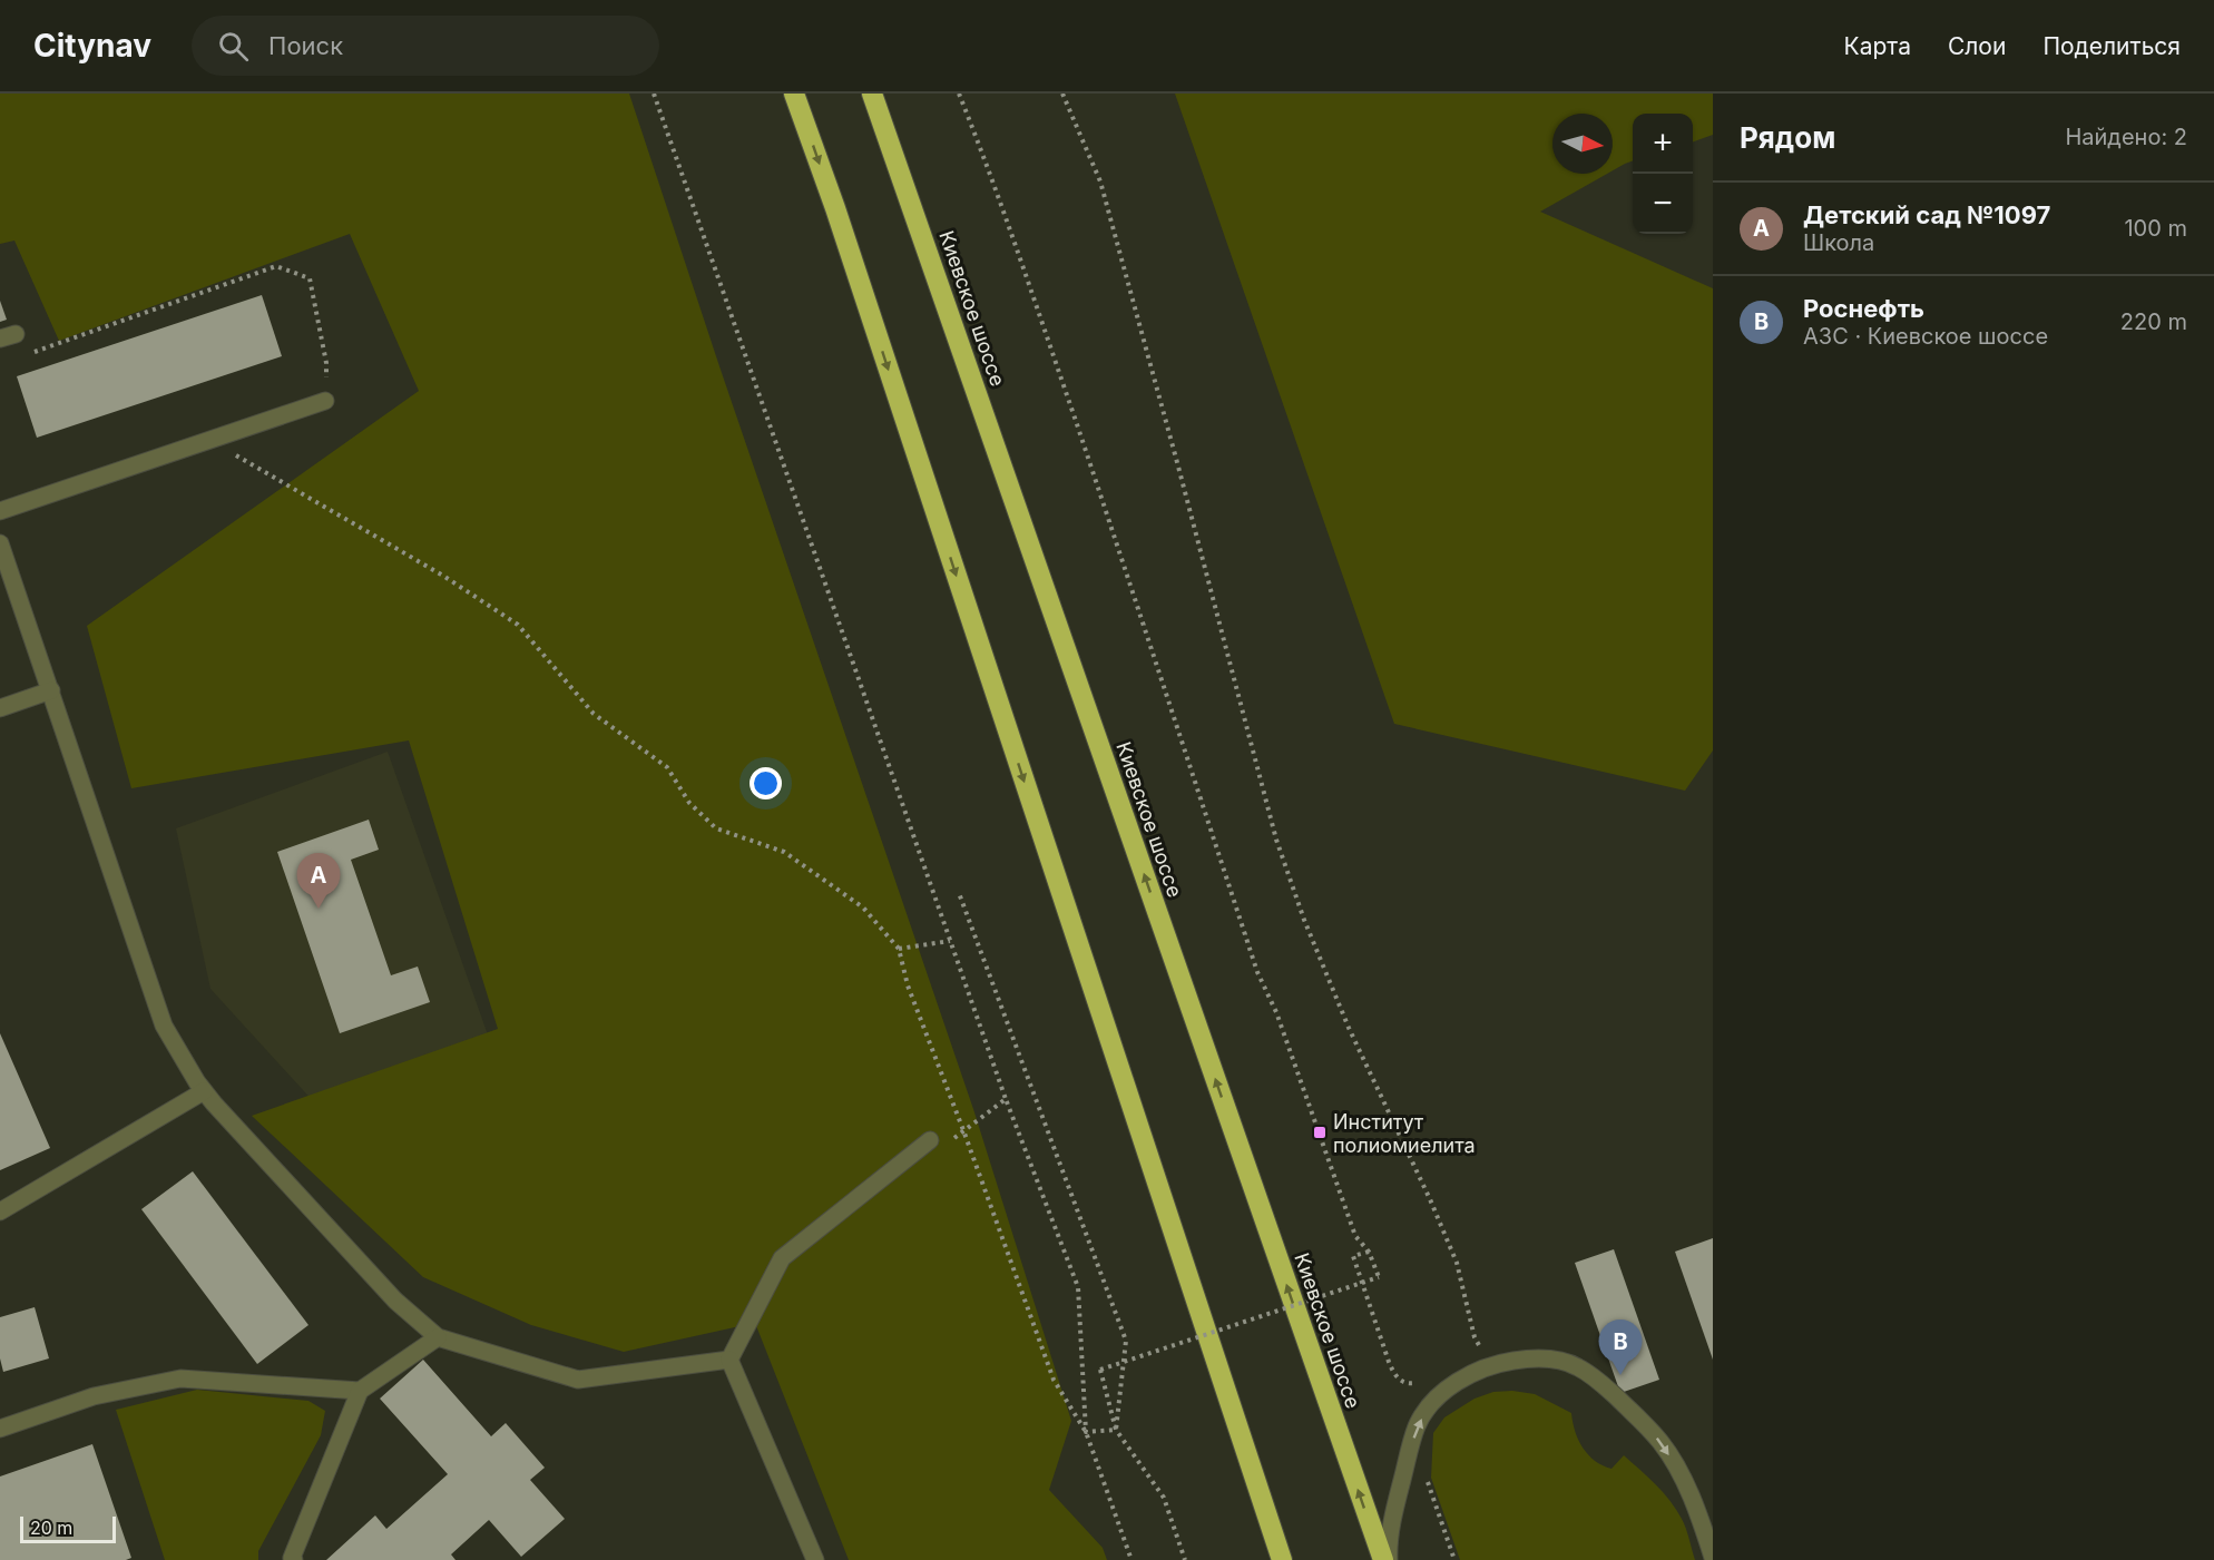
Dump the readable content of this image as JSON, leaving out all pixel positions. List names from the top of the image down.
{
  "streets": {
    "highway": ["Киевское шоссе"]
  },
  "places": {
    "transit": ["Институт полиомиелита"]
  },
  "scale_bar": "20 m",
  "north": "right",
  "page": {
    "header": "Citynav",
    "search": "Поиск",
    "nav": ["Карта", "Слои", "Поделиться"],
    "heading": ["Рядом", "Найдено: 2"],
    "map_buttons": ["+", "−"],
    "list": [
      {
        "mark": "A",
        "name": "Детский сад №1097",
        "note": "Школа",
        "value": "100 m"
      },
      {
        "mark": "B",
        "name": "Роснефть",
        "note": "АЗС · Киевское шоссе",
        "value": "220 m"
      }
    ],
    "pins": ["A", "B"],
    "scale": "20 m"
  }
}
